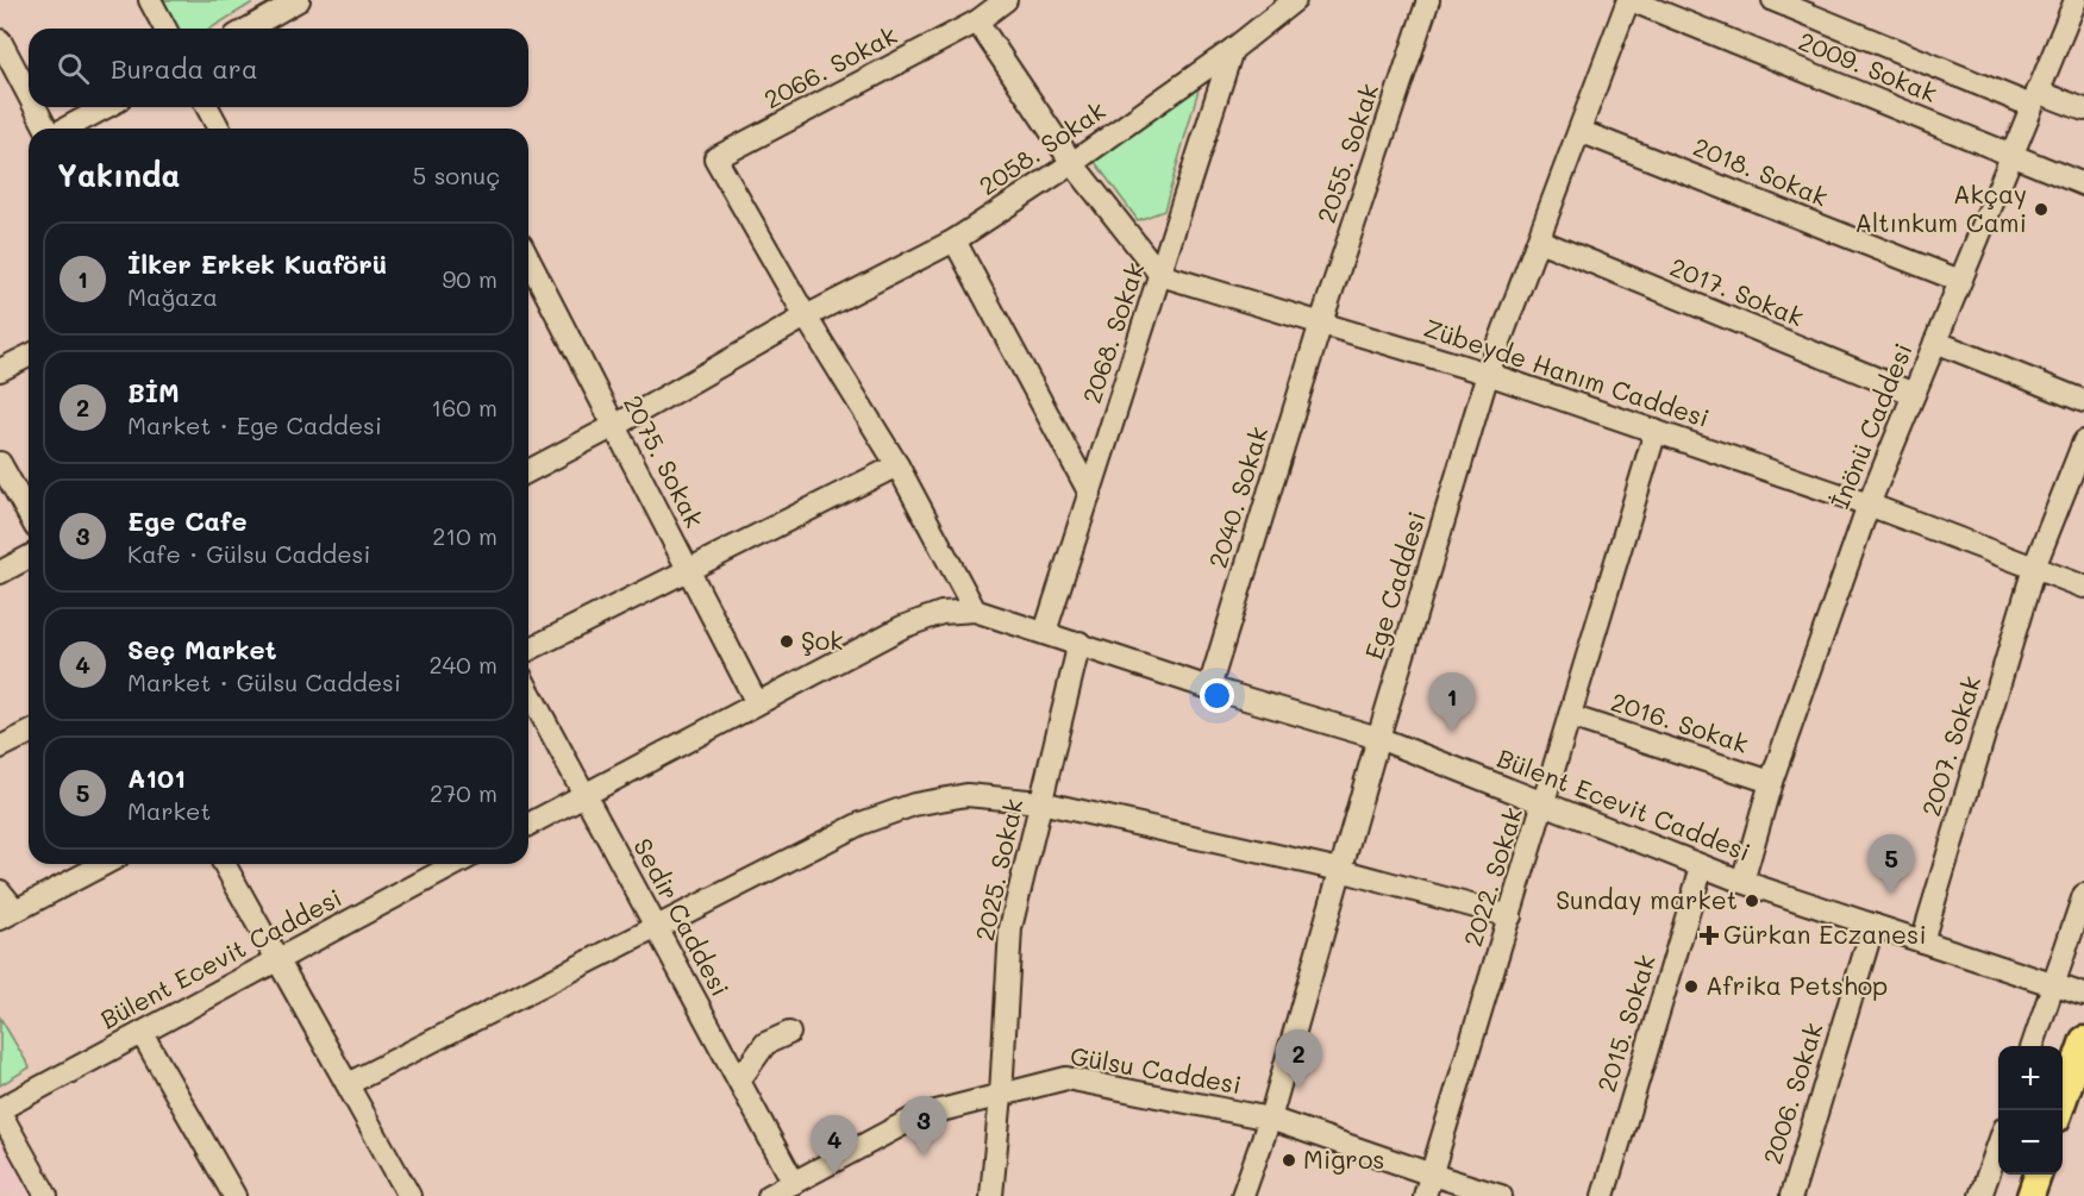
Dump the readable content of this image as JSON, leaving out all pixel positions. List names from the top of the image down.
{
  "streets": {
    "street": [
      "2066. Sokak",
      "2009. Sokak",
      "2058. Sokak",
      "2055. Sokak",
      "2018. Sokak",
      "2017. Sokak",
      "2068. Sokak",
      "Zübeyde Hanım Caddesi",
      "İnönü Caddesi",
      "2075. Sokak",
      "2040. Sokak",
      "Ege Caddesi",
      "2016. Sokak",
      "2007. Sokak",
      "Bülent Ecevit Caddesi",
      "2025. Sokak",
      "2022. Sokak",
      "Sedir Caddesi",
      "2015. Sokak",
      "Gülsu Caddesi",
      "2006. Sokak"
    ]
  },
  "crossings": [
    ["2066. Sokak", "2058. Sokak"],
    ["2009. Sokak", "İnönü Caddesi"],
    ["2009. Sokak", "Ege Caddesi"],
    ["2058. Sokak", "2068. Sokak"],
    ["2058. Sokak", "2075. Sokak"],
    ["2055. Sokak", "Zübeyde Hanım Caddesi"],
    ["2055. Sokak", "2040. Sokak"],
    ["2018. Sokak", "İnönü Caddesi"],
    ["2018. Sokak", "Ege Caddesi"],
    ["2017. Sokak", "İnönü Caddesi"],
    ["2017. Sokak", "Ege Caddesi"],
    ["2068. Sokak", "Zübeyde Hanım Caddesi"],
    ["2068. Sokak", "Bülent Ecevit Caddesi"],
    ["Zübeyde Hanım Caddesi", "İnönü Caddesi"],
    ["Zübeyde Hanım Caddesi", "2040. Sokak"],
    ["Zübeyde Hanım Caddesi", "Ege Caddesi"],
    ["Zübeyde Hanım Caddesi", "2007. Sokak"],
    ["Zübeyde Hanım Caddesi", "2022. Sokak"],
    ["İnönü Caddesi", "2016. Sokak"],
    ["İnönü Caddesi", "Bülent Ecevit Caddesi"],
    ["2075. Sokak", "Bülent Ecevit Caddesi"],
    ["2040. Sokak", "Bülent Ecevit Caddesi"],
    ["Ege Caddesi", "Bülent Ecevit Caddesi"],
    ["Ege Caddesi", "Gülsu Caddesi"],
    ["2016. Sokak", "2022. Sokak"],
    ["2007. Sokak", "Bülent Ecevit Caddesi"],
    ["Bülent Ecevit Caddesi", "2025. Sokak"],
    ["Bülent Ecevit Caddesi", "2022. Sokak"],
    ["Bülent Ecevit Caddesi", "Sedir Caddesi"],
    ["Bülent Ecevit Caddesi", "2015. Sokak"],
    ["Bülent Ecevit Caddesi", "2006. Sokak"],
    ["2025. Sokak", "Gülsu Caddesi"],
    ["2022. Sokak", "Gülsu Caddesi"],
    ["Sedir Caddesi", "Gülsu Caddesi"]
  ],
  "places": {
    "other": [
      "Akçay Altınkum Cami",
      "Şok",
      "Sunday market",
      "Afrika Petshop",
      "Migros"
    ],
    "health": ["Gürkan Eczanesi"]
  },
  "page": {
    "search": "Burada ara",
    "heading": ["Yakında", "5 sonuç"],
    "list": [
      {
        "mark": "1",
        "name": "İlker Erkek Kuaförü",
        "note": "Mağaza",
        "value": "90 m"
      },
      {
        "mark": "2",
        "name": "BİM",
        "note": "Market · Ege Caddesi",
        "value": "160 m"
      },
      {
        "mark": "3",
        "name": "Ege Cafe",
        "note": "Kafe · Gülsu Caddesi",
        "value": "210 m"
      },
      {
        "mark": "4",
        "name": "Seç Market",
        "note": "Market · Gülsu Caddesi",
        "value": "240 m"
      },
      {
        "mark": "5",
        "name": "A101",
        "note": "Market",
        "value": "270 m"
      }
    ],
    "pins": [
      "1",
      "5",
      "2",
      "3",
      "4"
    ],
    "map_buttons": ["+", "−"]
  }
}
